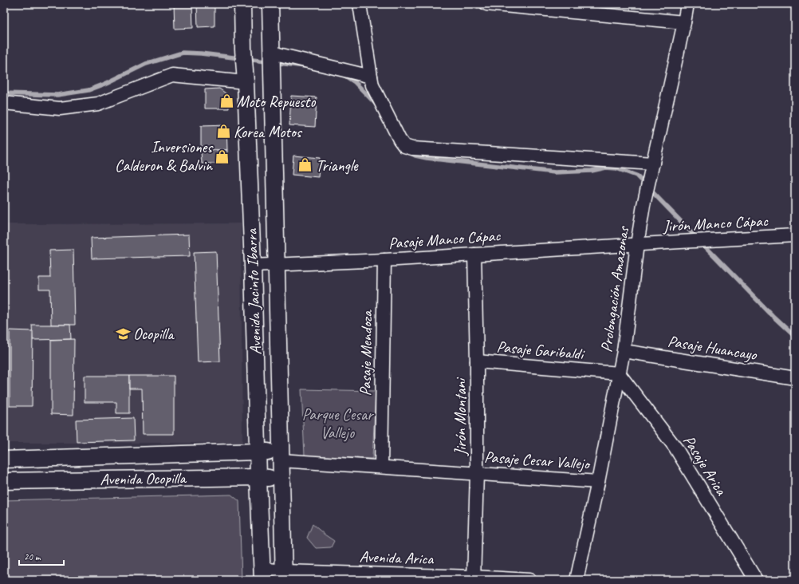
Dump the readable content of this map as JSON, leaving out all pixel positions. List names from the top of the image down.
{
  "streets": {
    "street": [
      "Jirón Manco Cápac",
      "Pasaje Manco Cápac",
      "Prolongación Amazonas",
      "Avenida Jacinto Ibarra",
      "Pasaje Huancayo",
      "Pasaje Garibaldi",
      "Pasaje Mendoza",
      "Jirón Montani",
      "Pasaje Cesar Vallejo",
      "Pasaje Arica",
      "Avenida Ocopilla",
      "Avenida Arica"
    ]
  },
  "crossings": [
    ["Jirón Manco Cápac", "Pasaje Manco Cápac"],
    ["Jirón Manco Cápac", "Prolongación Amazonas"],
    ["Pasaje Manco Cápac", "Prolongación Amazonas"],
    ["Pasaje Manco Cápac", "Avenida Jacinto Ibarra"],
    ["Pasaje Manco Cápac", "Pasaje Mendoza"],
    ["Pasaje Manco Cápac", "Jirón Montani"],
    ["Prolongación Amazonas", "Pasaje Huancayo"],
    ["Prolongación Amazonas", "Pasaje Garibaldi"],
    ["Prolongación Amazonas", "Pasaje Cesar Vallejo"],
    ["Prolongación Amazonas", "Pasaje Arica"],
    ["Avenida Jacinto Ibarra", "Pasaje Cesar Vallejo"],
    ["Avenida Jacinto Ibarra", "Avenida Ocopilla"],
    ["Avenida Jacinto Ibarra", "Avenida Arica"],
    ["Pasaje Garibaldi", "Jirón Montani"],
    ["Pasaje Garibaldi", "Pasaje Arica"],
    ["Pasaje Mendoza", "Pasaje Cesar Vallejo"],
    ["Jirón Montani", "Pasaje Cesar Vallejo"],
    ["Jirón Montani", "Avenida Arica"],
    ["Pasaje Cesar Vallejo", "Avenida Ocopilla"]
  ],
  "parks": ["Parque Cesar Vallejo"],
  "places": {
    "shop": [
      "Moto Repuesto",
      "Korea Motos",
      "Inversiones Calderon & Balvin",
      "Triangle"
    ],
    "school or university": ["Ocopilla"]
  },
  "scale_bar": "20 m"
}
